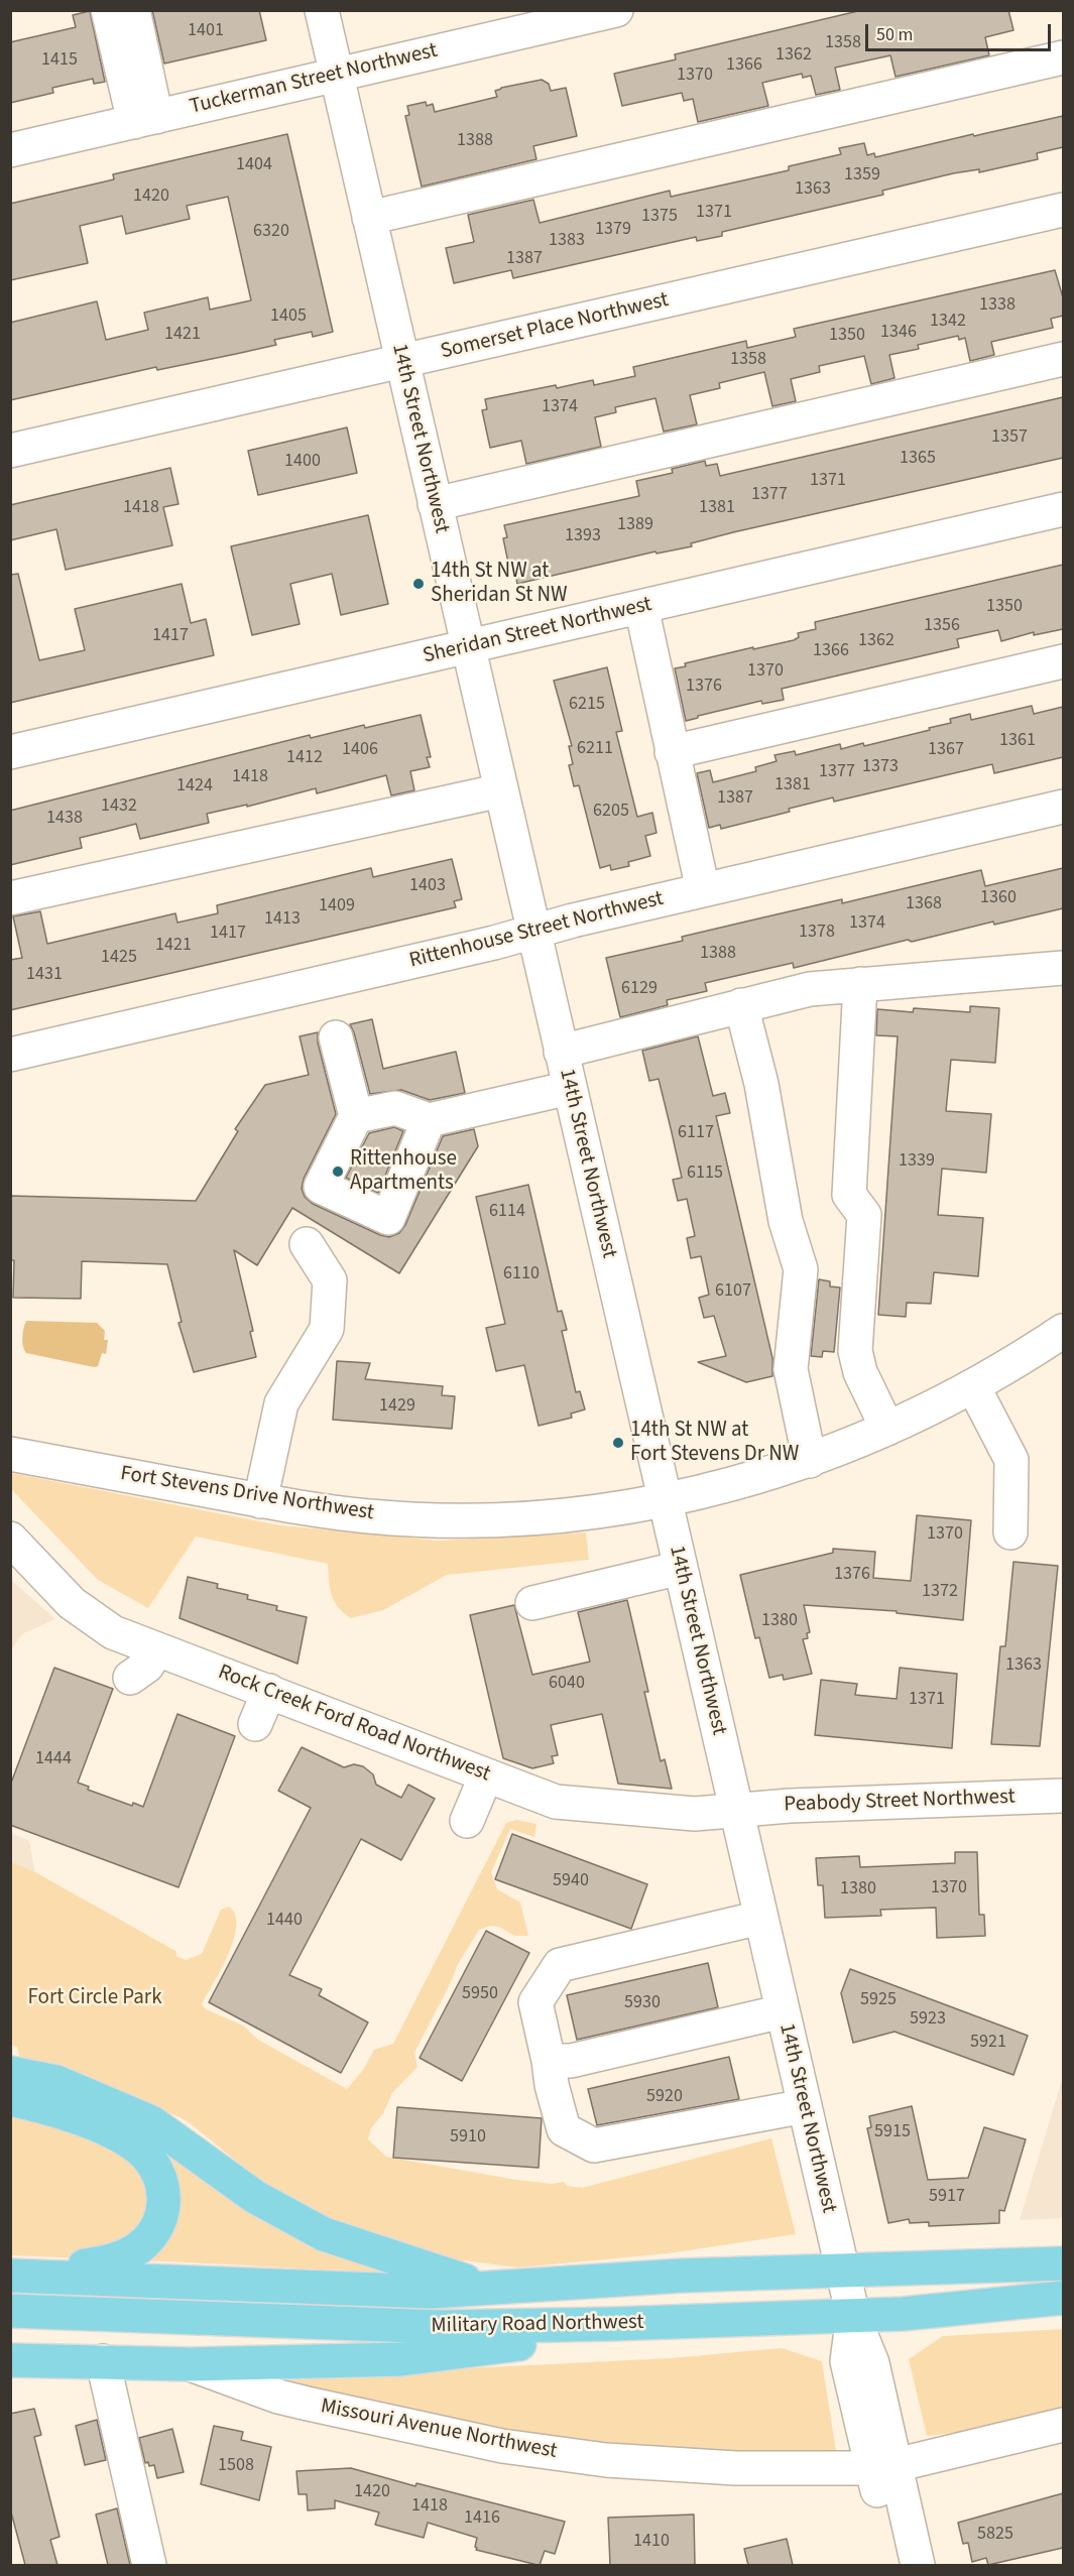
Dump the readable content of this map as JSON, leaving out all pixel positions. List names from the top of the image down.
{
  "streets": {
    "main road": ["Military Road Northwest", "Missouri Avenue Northwest"],
    "street": [
      "Tuckerman Street Northwest",
      "Somerset Place Northwest",
      "14th Street Northwest",
      "Sheridan Street Northwest",
      "Rittenhouse Street Northwest",
      "Fort Stevens Drive Northwest",
      "Rock Creek Ford Road Northwest",
      "Peabody Street Northwest"
    ]
  },
  "crossings": [
    ["Tuckerman Street Northwest", "14th Street Northwest"],
    ["Somerset Place Northwest", "14th Street Northwest"],
    ["14th Street Northwest", "Sheridan Street Northwest"],
    ["14th Street Northwest", "Rittenhouse Street Northwest"],
    ["14th Street Northwest", "Fort Stevens Drive Northwest"],
    ["14th Street Northwest", "Rock Creek Ford Road Northwest"],
    ["14th Street Northwest", "Peabody Street Northwest"],
    ["14th Street Northwest", "Military Road Northwest"],
    ["14th Street Northwest", "Missouri Avenue Northwest"],
    ["Rock Creek Ford Road Northwest", "Peabody Street Northwest"]
  ],
  "parks": ["Fort Circle Park"],
  "places": ["14th St NW at Sheridan St NW", "Rittenhouse Apartments", "14th St NW at Fort Stevens Dr NW"],
  "house_numbers": [
    "1401",
    "1358",
    "1362",
    "1415",
    "1366",
    "1370",
    "1388",
    "1404",
    "1359",
    "1363",
    "1420",
    "1371",
    "1375",
    "1379",
    "6320",
    "1383",
    "1387",
    "1338",
    "1405",
    "1342",
    "1346",
    "1421",
    "1350",
    "1358",
    "1374",
    "1357",
    "1365",
    "1400",
    "1371",
    "1377",
    "1418",
    "1381",
    "1389",
    "1393",
    "1350",
    "1356",
    "1417",
    "1362",
    "1366",
    "1370",
    "1376",
    "6215",
    "1361",
    "6211",
    "1406",
    "1367",
    "1412",
    "1373",
    "1377",
    "1418",
    "1381",
    "1424",
    "1387",
    "1432",
    "6205",
    "1438",
    "1403",
    "1360",
    "1368",
    "1409",
    "1413",
    "1374",
    "1378",
    "1417",
    "1421",
    "1388",
    "1425",
    "1431",
    "6129",
    "6117",
    "1339",
    "6115",
    "6114",
    "6110",
    "6107",
    "1429",
    "1370",
    "1376",
    "1372",
    "1380",
    "1363",
    "6040",
    "1371",
    "1444",
    "5940",
    "1370",
    "1380",
    "1440",
    "5950",
    "5925",
    "5930",
    "5923",
    "5921",
    "5920",
    "5915",
    "5910",
    "5917",
    "1508",
    "1420",
    "1418",
    "1416",
    "5825",
    "1410"
  ],
  "scale_bar": "50 m"
}
